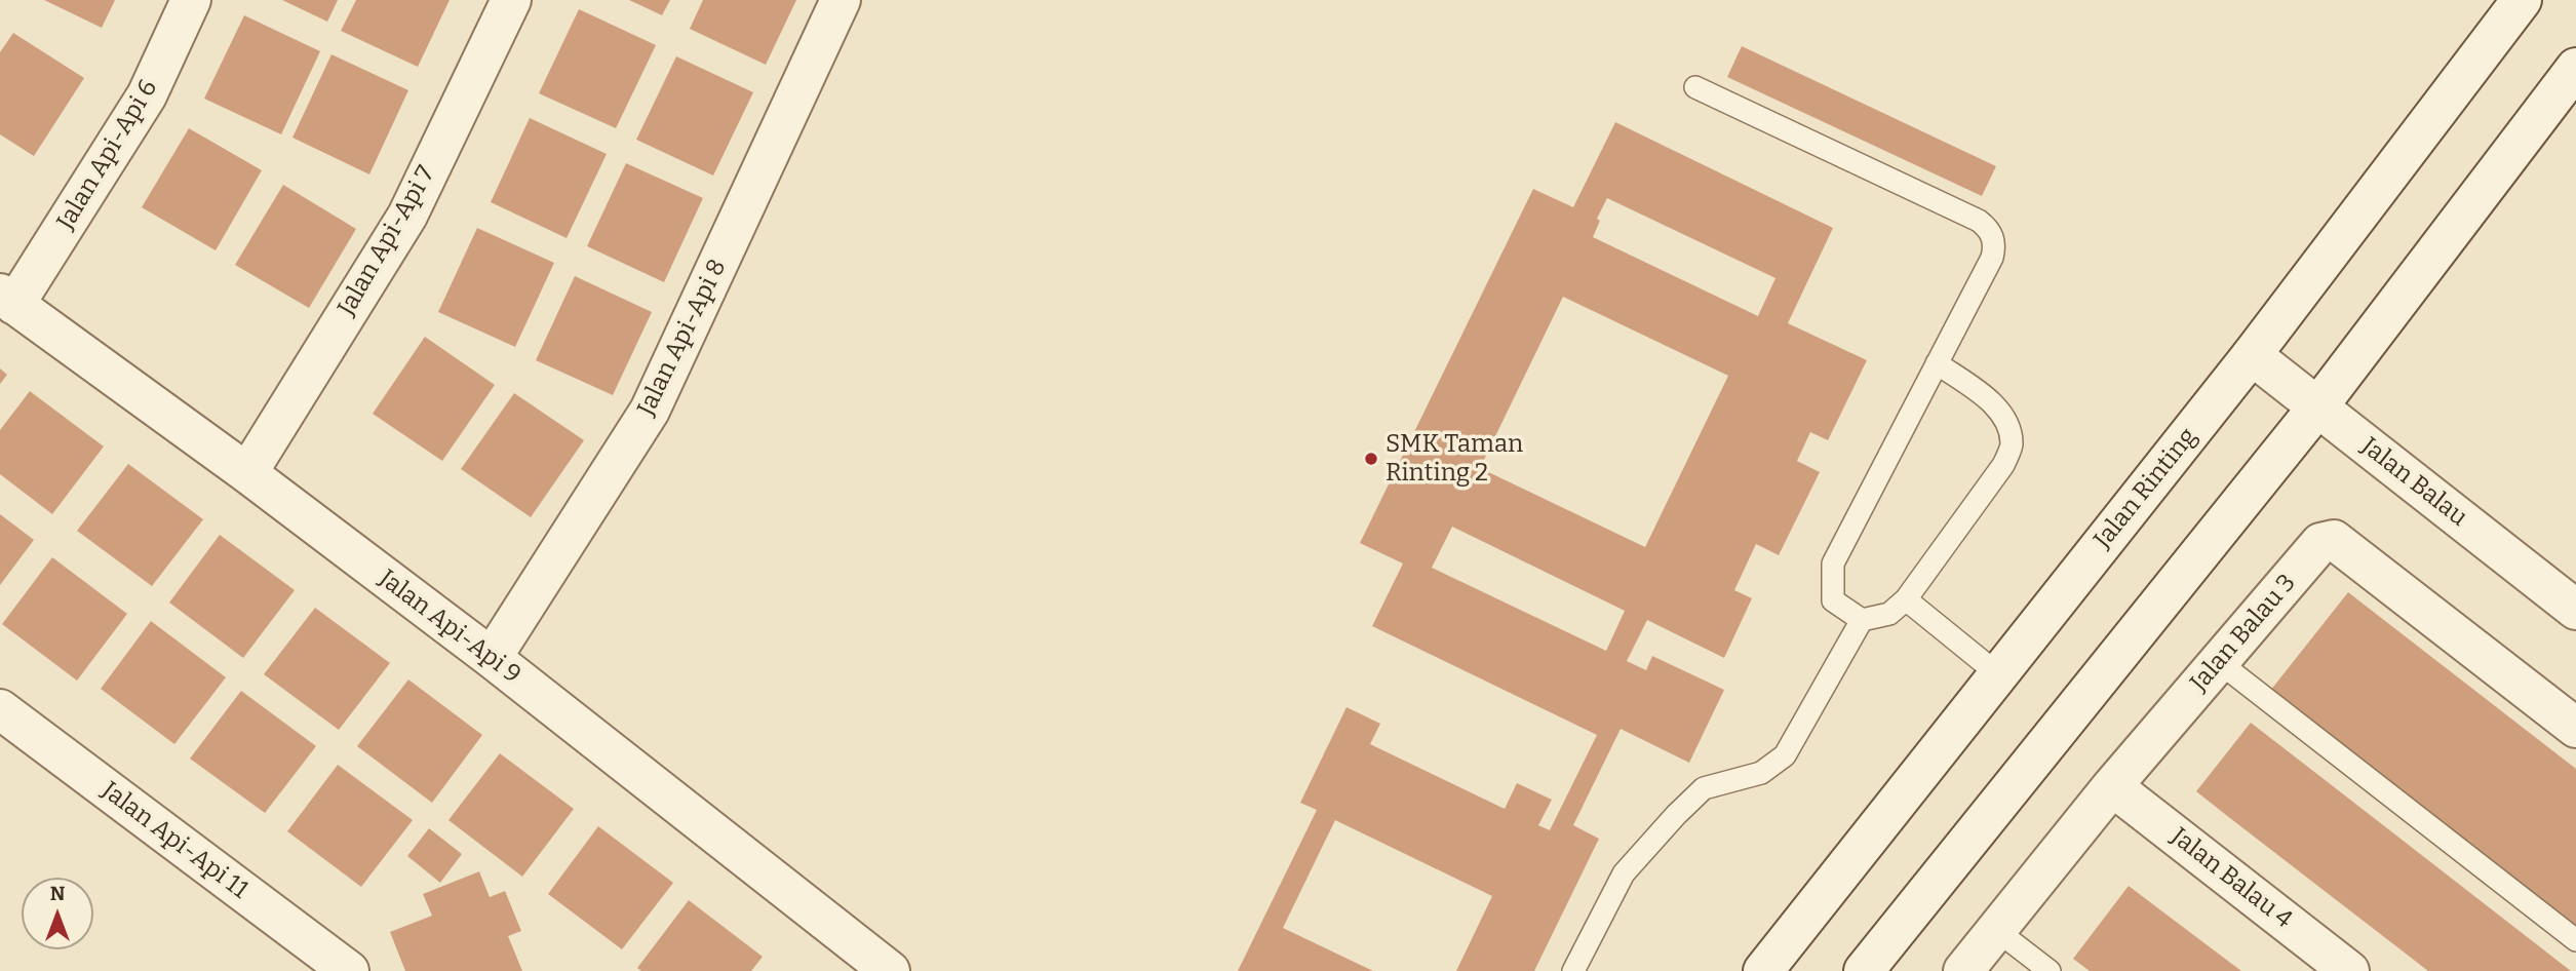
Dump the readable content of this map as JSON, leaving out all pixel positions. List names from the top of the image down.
{
  "streets": {
    "street": [
      "Jalan Api-Api 6",
      "Jalan Api-Api 7",
      "Jalan Api-Api 8",
      "Jalan Balau",
      "Jalan Rinting",
      "Jalan Api-Api 9",
      "Jalan Balau 3",
      "Jalan Api-Api 11",
      "Jalan Balau 4"
    ]
  },
  "crossings": [
    ["Jalan Api-Api 6", "Jalan Api-Api 9"],
    ["Jalan Api-Api 7", "Jalan Api-Api 9"],
    ["Jalan Api-Api 8", "Jalan Api-Api 9"],
    ["Jalan Balau", "Jalan Rinting"],
    ["Jalan Balau 3", "Jalan Balau 4"]
  ],
  "places": ["SMK Taman Rinting 2"],
  "north": "top"
}
